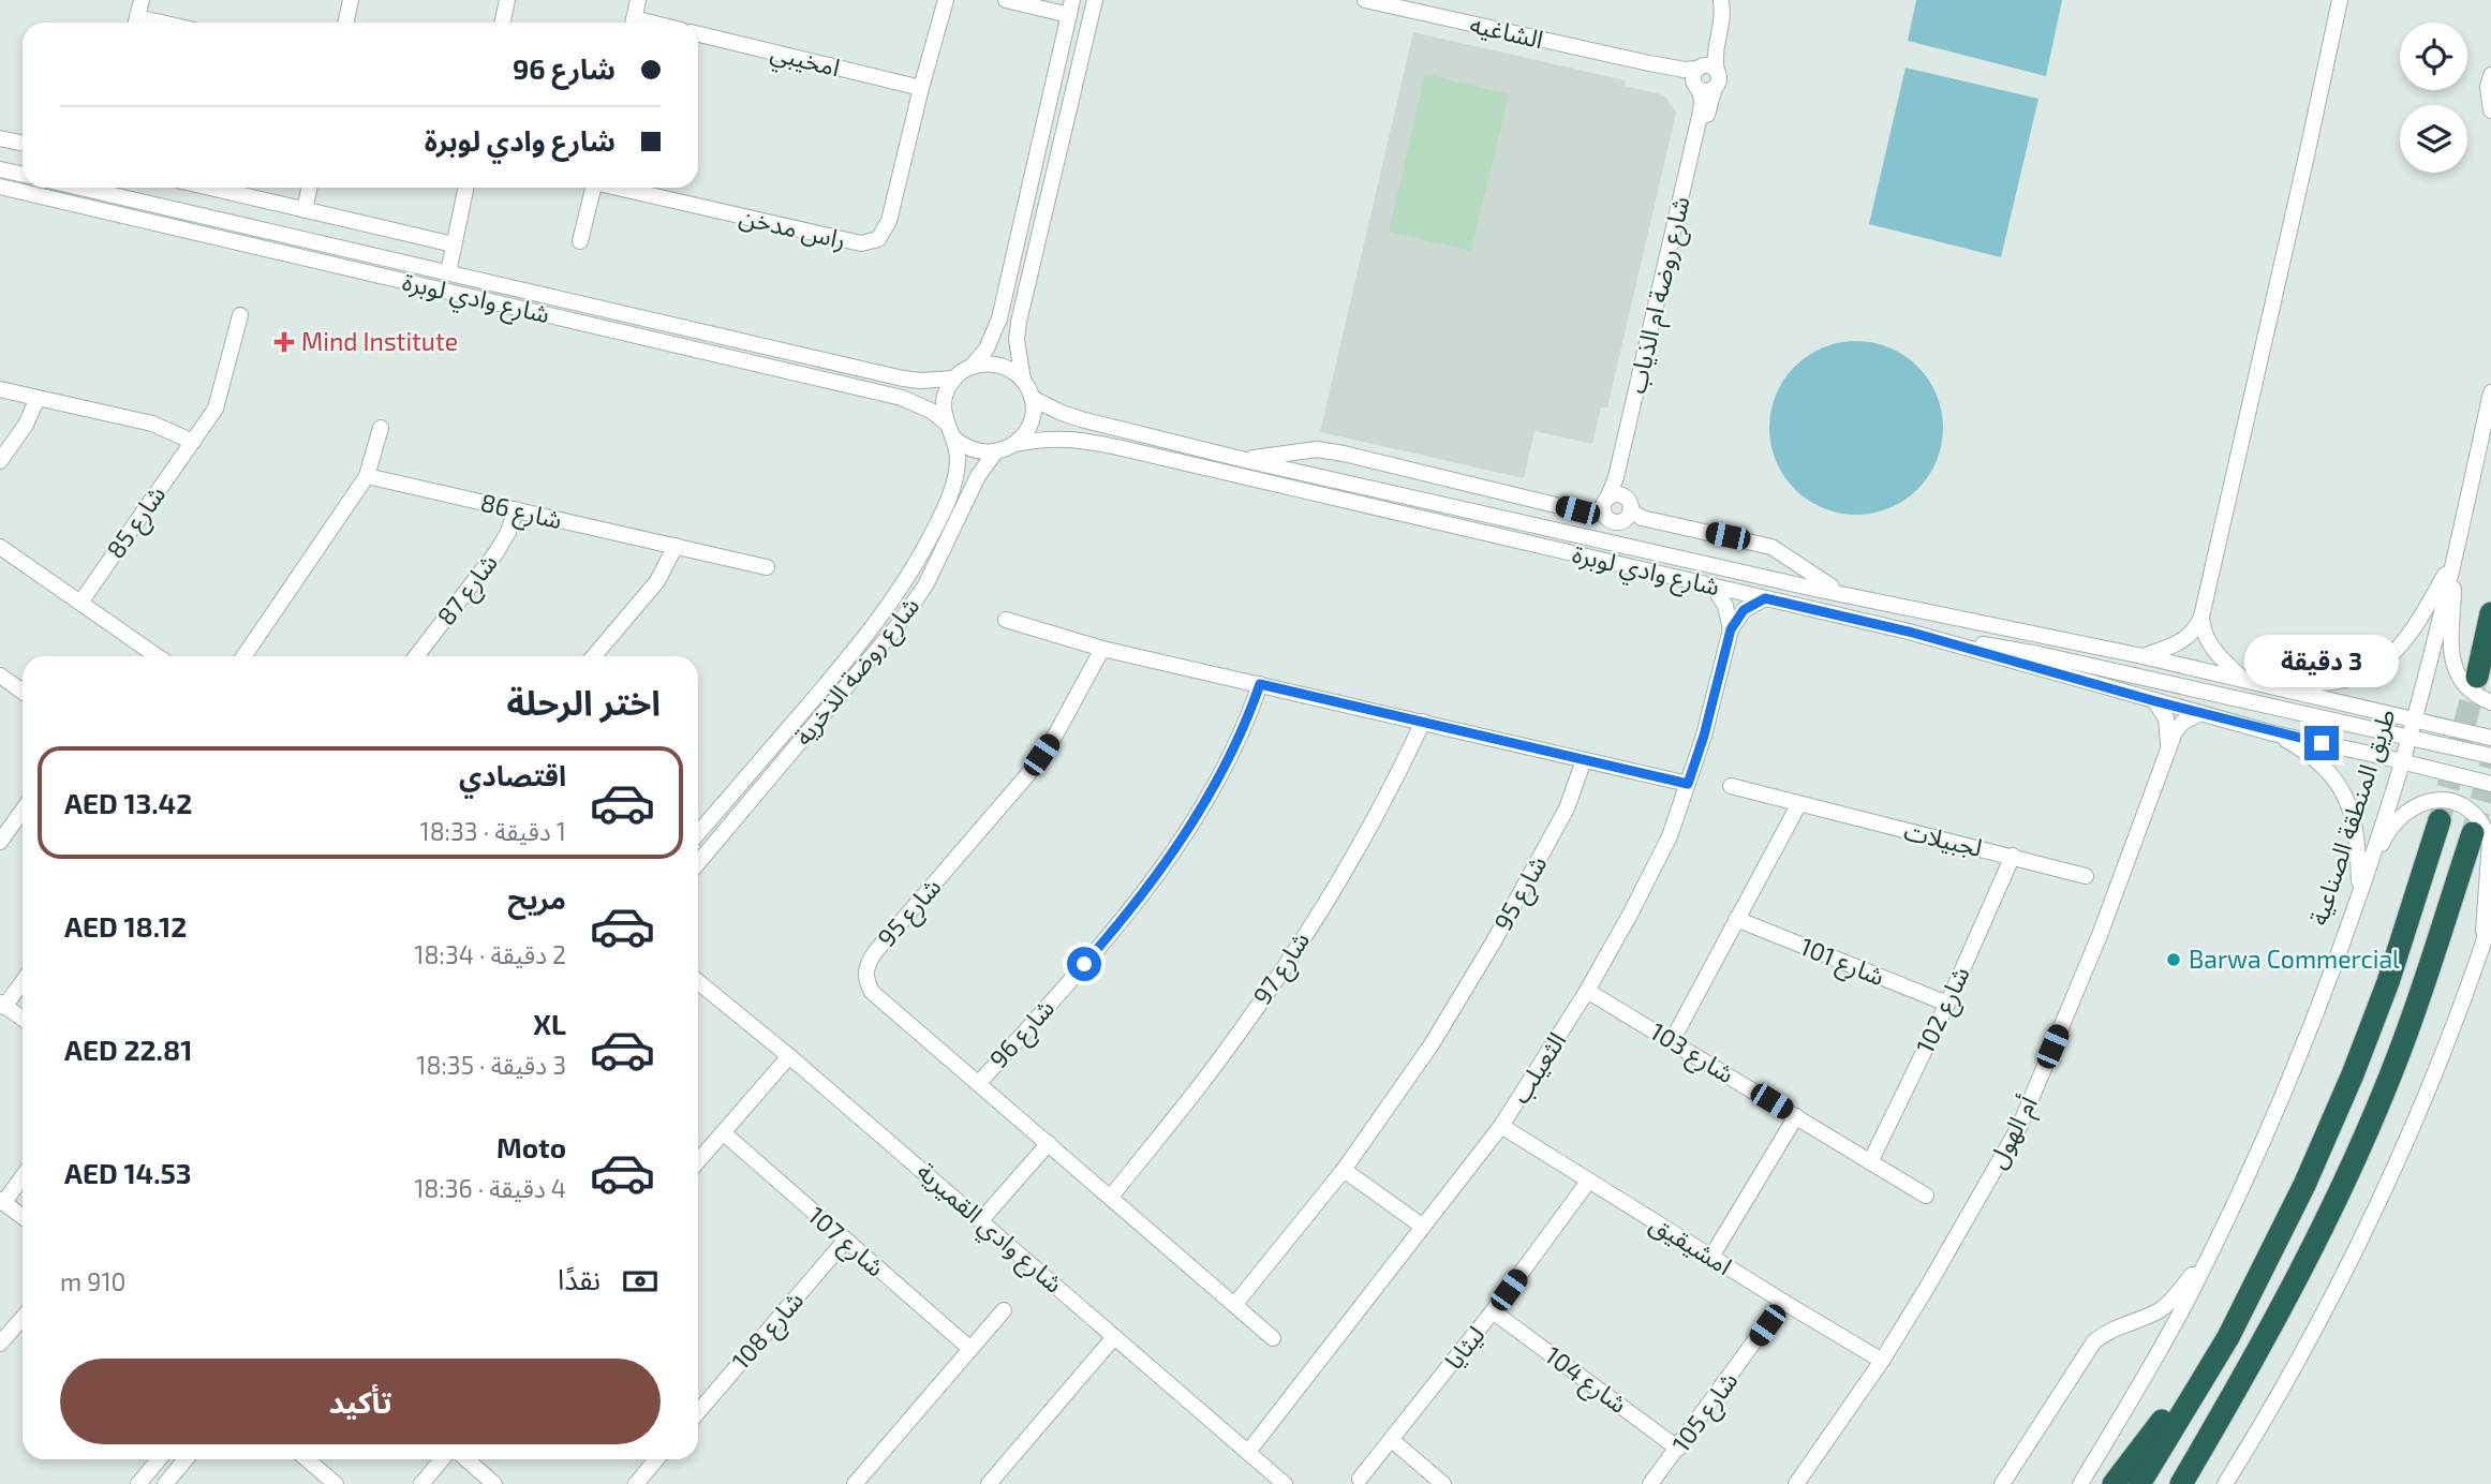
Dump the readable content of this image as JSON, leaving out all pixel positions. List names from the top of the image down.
{
  "streets": {
    "street": [
      "الشاغيه",
      "امخيبي",
      "راس مدخن",
      "شارع روضة ام الذياب",
      "شارع وادي لوبرة",
      "شارع 86",
      "شارع 85",
      "شارع 87",
      "شارع روضة الذخرية",
      "طريق المنطقة الصناعية",
      "لجبيلات",
      "شارع 95",
      "شارع 101",
      "شارع 97",
      "شارع 102",
      "شارع 96",
      "شارع 103",
      "الثعيلب",
      "أم الهول",
      "شارع وادي القميرية",
      "شارع 107",
      "امشيقيق",
      "شارع 108",
      "ليثايا",
      "شارع 104",
      "شارع 105"
    ]
  },
  "crossings": [
    ["الشاغيه", "شارع روضة ام الذياب"],
    ["امخيبي", "راس مدخن"],
    ["شارع وادي لوبرة", "شارع روضة الذخرية"],
    ["شارع وادي لوبرة", "طريق المنطقة الصناعية"],
    ["شارع وادي لوبرة", "الثعيلب"],
    ["شارع وادي لوبرة", "أم الهول"],
    ["شارع 86", "شارع 87"],
    ["لجبيلات", "شارع 102"],
    ["شارع 95", "شارع 97"],
    ["شارع 95", "شارع 96"],
    ["شارع 101", "شارع 102"],
    ["شارع 102", "شارع 103"],
    ["شارع 103", "الثعيلب"],
    ["الثعيلب", "شارع وادي القميرية"],
    ["الثعيلب", "امشيقيق"],
    ["أم الهول", "امشيقيق"],
    ["شارع 107", "شارع 108"],
    ["امشيقيق", "ليثايا"],
    ["امشيقيق", "شارع 105"],
    ["ليثايا", "شارع 104"],
    ["شارع 104", "شارع 105"]
  ],
  "places": {
    "health": ["Mind Institute"],
    "other": ["Barwa Commercial"]
  },
  "page": {
    "banner": ["شارع 96", "شارع وادي لوبرة"],
    "bubble": "3 دقيقة",
    "heading": "اختر الرحلة",
    "list": [
      {
        "name": "اقتصادي",
        "note": "1 دقيقة · 18:33",
        "value": "AED 13.42"
      },
      {
        "name": "مريح",
        "note": "2 دقيقة · 18:34",
        "value": "AED 18.12"
      },
      {
        "name": "XL",
        "note": "3 دقيقة · 18:35",
        "value": "AED 22.81"
      },
      {
        "name": "Moto",
        "note": "4 دقيقة · 18:36",
        "value": "AED 14.53"
      }
    ],
    "pay": ["نقدًا", "910 m"],
    "buttons": "تأكيد"
  }
}
